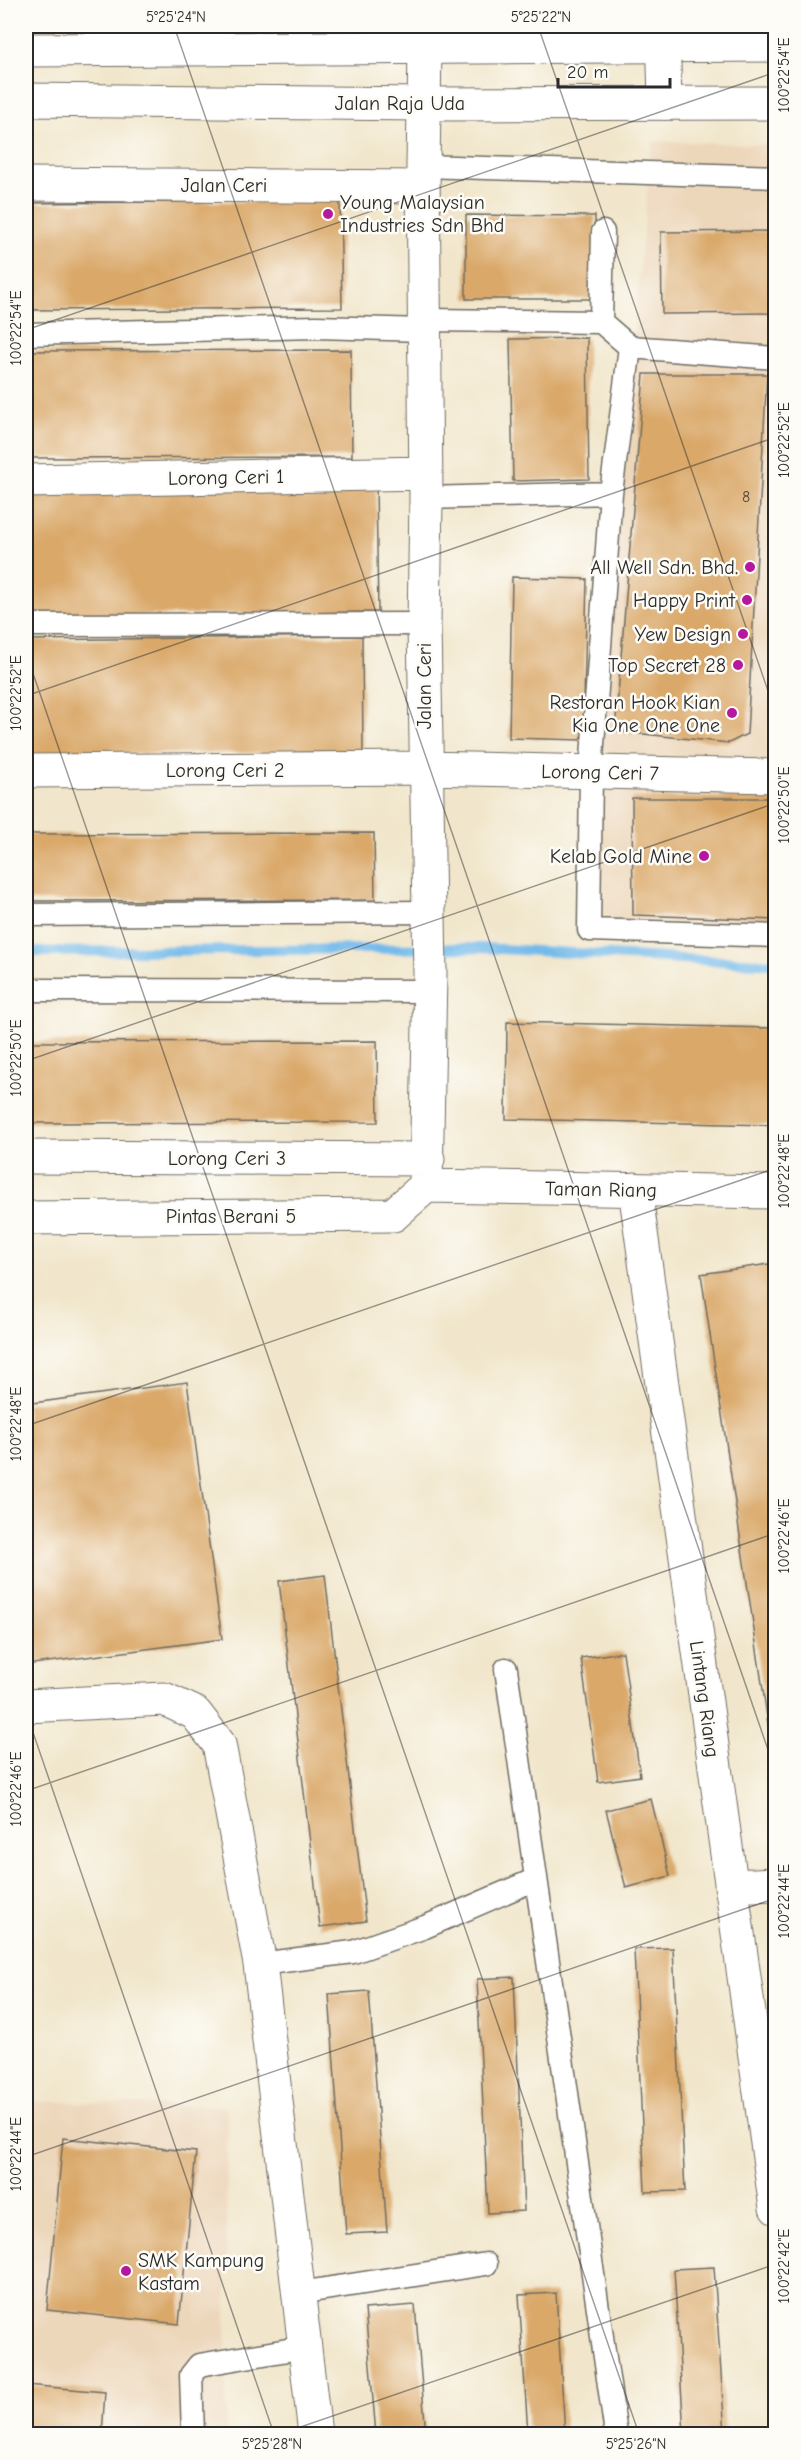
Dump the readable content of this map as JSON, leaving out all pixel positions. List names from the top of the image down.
{
  "streets": {
    "street": [
      "Jalan Raja Uda",
      "Jalan Ceri",
      "Lorong Ceri 1",
      "Lorong Ceri 2",
      "Lorong Ceri 7",
      "Lorong Ceri 3",
      "Taman Riang",
      "Pintas Berani 5",
      "Lintang Riang"
    ]
  },
  "crossings": [
    ["Jalan Raja Uda", "Jalan Ceri"],
    ["Jalan Ceri", "Lorong Ceri 1"],
    ["Jalan Ceri", "Lorong Ceri 2"],
    ["Jalan Ceri", "Lorong Ceri 7"],
    ["Jalan Ceri", "Lorong Ceri 3"],
    ["Jalan Ceri", "Taman Riang"],
    ["Jalan Ceri", "Pintas Berani 5"],
    ["Lorong Ceri 2", "Lorong Ceri 7"],
    ["Lorong Ceri 3", "Taman Riang"],
    ["Lorong Ceri 3", "Pintas Berani 5"],
    ["Taman Riang", "Pintas Berani 5"],
    ["Taman Riang", "Lintang Riang"]
  ],
  "places": [
    "Young Malaysian Industries Sdn Bhd",
    "All Well Sdn. Bhd.",
    "Happy Print",
    "Yew Design",
    "Top Secret 28",
    "Restoran Hook Kian Kia One One One",
    "Kelab Gold Mine",
    "SMK Kampung Kastam"
  ],
  "house_numbers": ["8"],
  "scale_bar": "20 m",
  "coordinates": [
    "5°25'24\"N",
    "5°25'22\"N",
    "100°22'54\"E",
    "100°22'52\"E",
    "100°22'50\"E",
    "100°22'48\"E",
    "100°22'46\"E",
    "100°22'44\"E",
    "100°22'42\"E",
    "5°25'28\"N",
    "5°25'26\"N"
  ]
}
